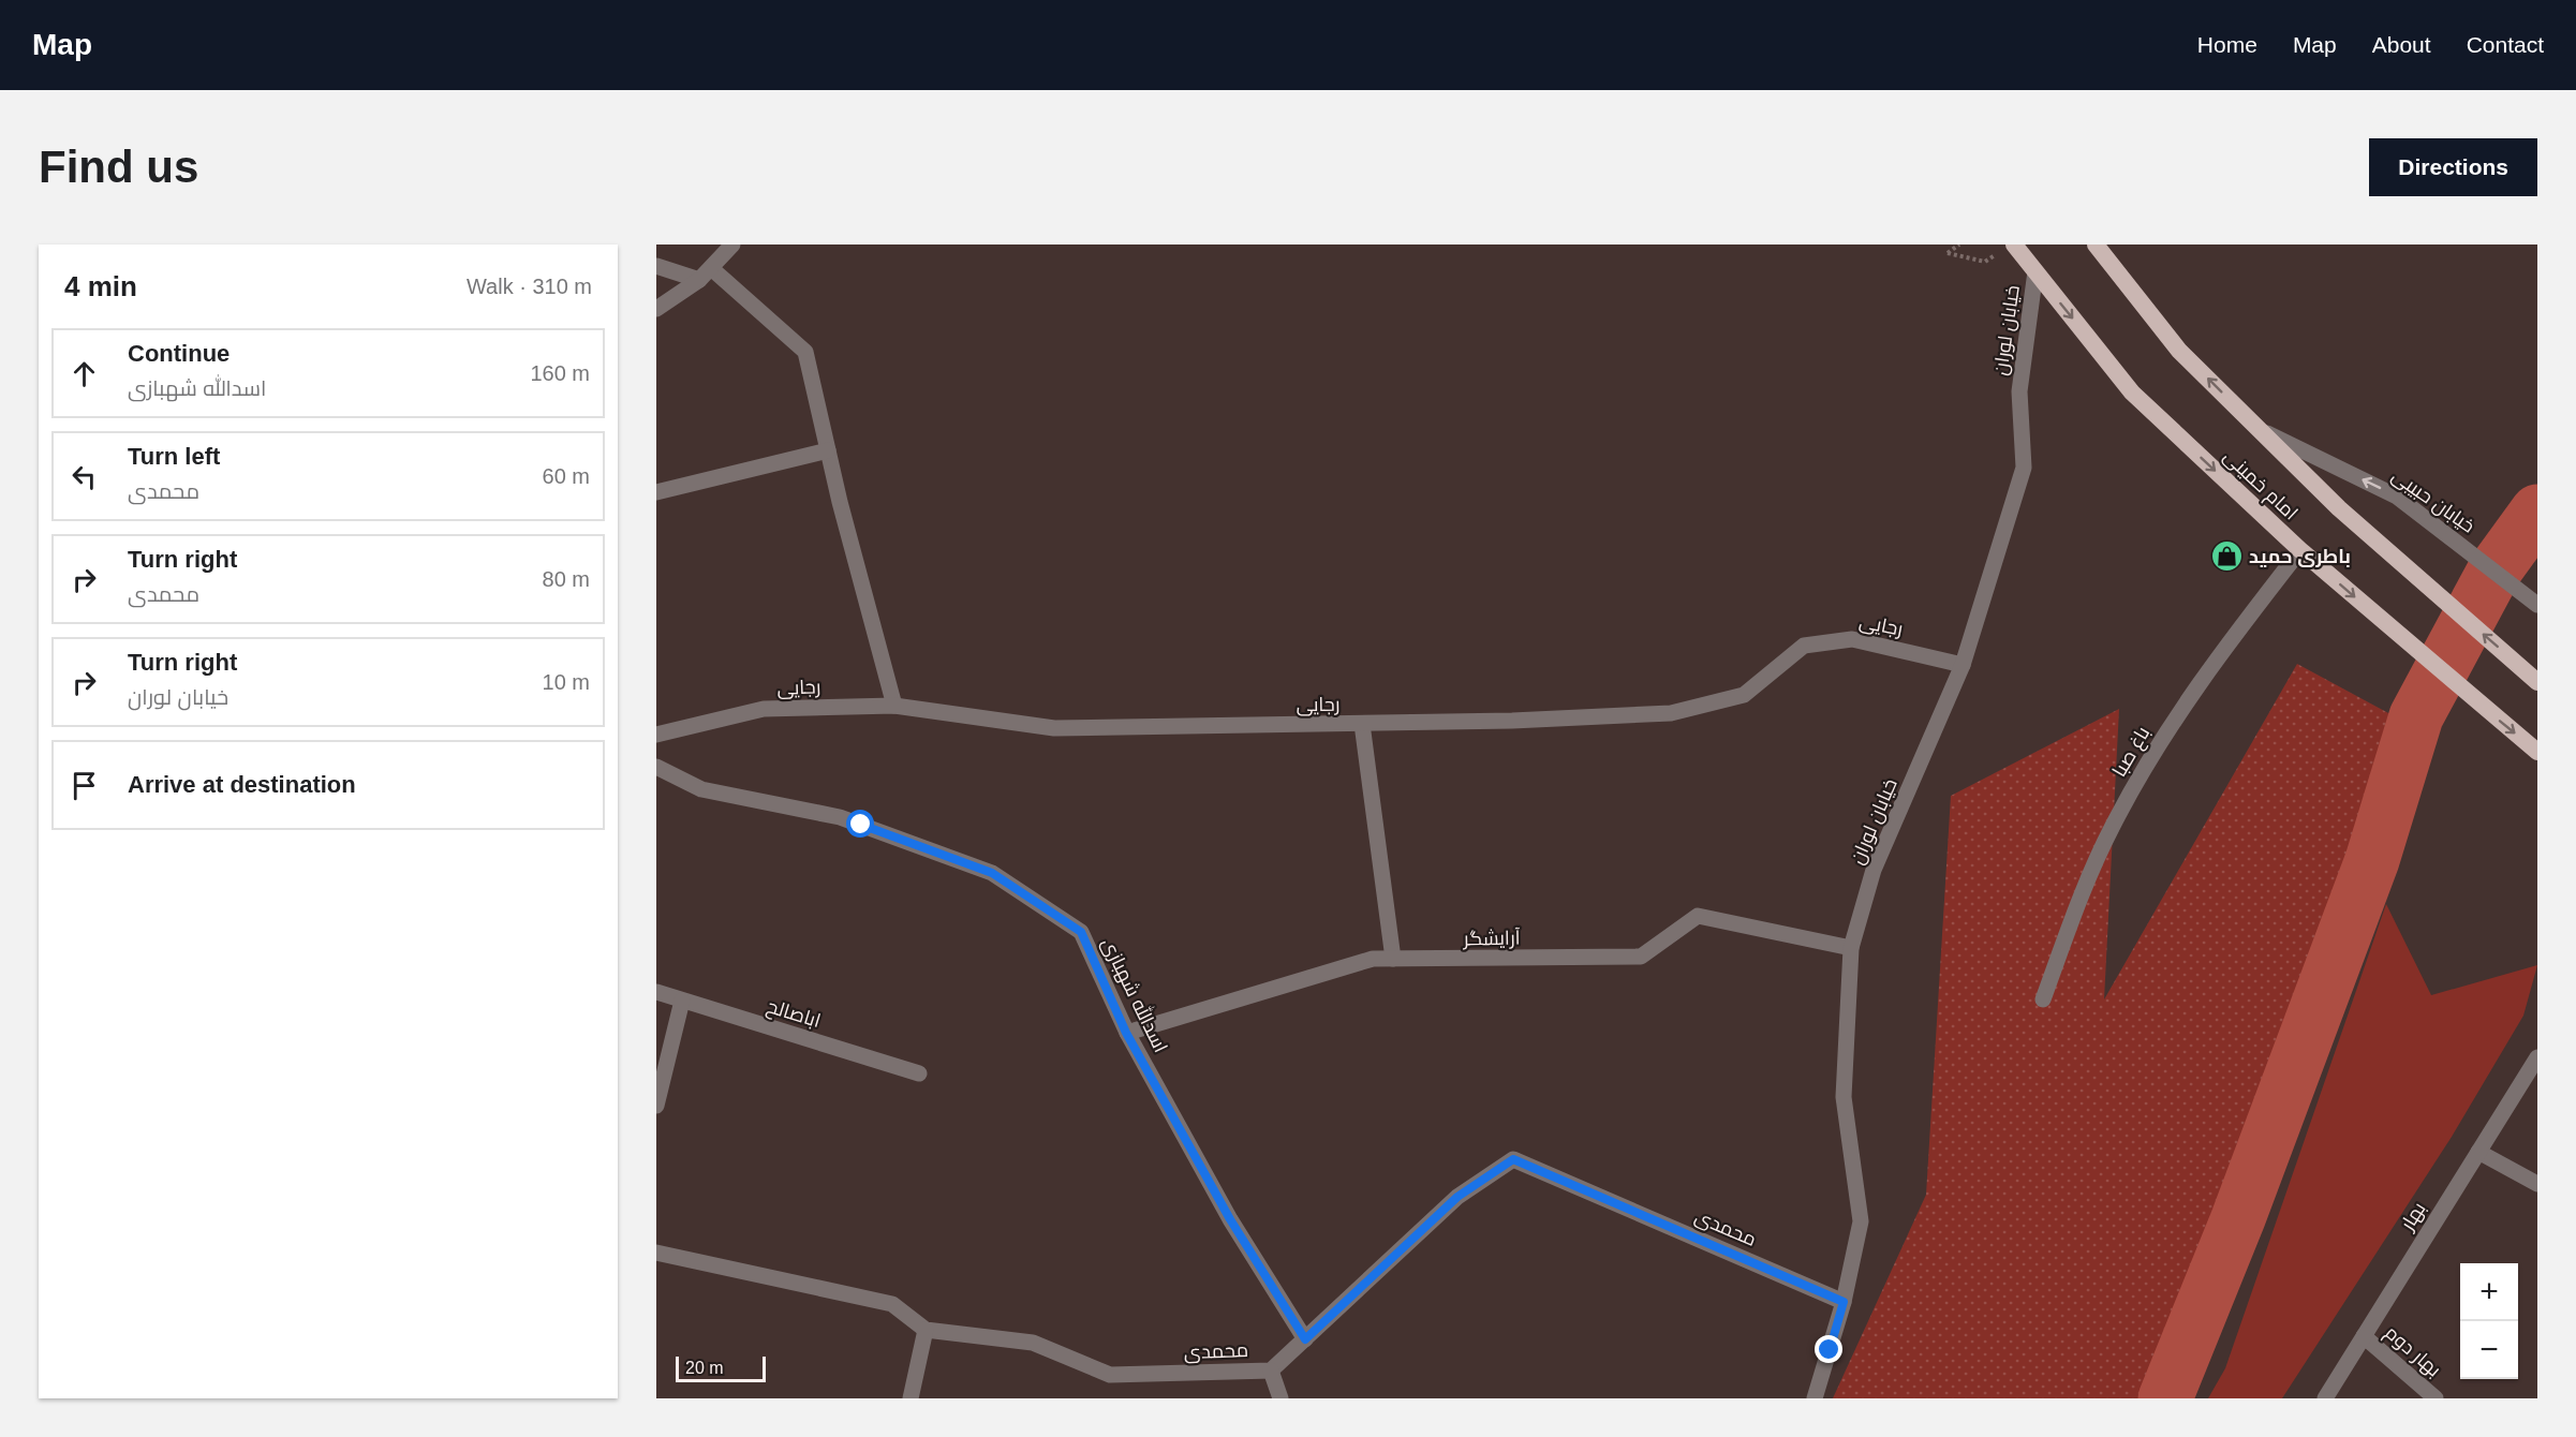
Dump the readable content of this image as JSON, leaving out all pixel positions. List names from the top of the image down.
{
  "streets": {
    "highway": ["امام خمینی"],
    "street": [
      "خیابان لوران",
      "خیابان حبیبی",
      "رجایی",
      "باغ صبا",
      "آرایشگر",
      "اسدالله شهبازی",
      "اباصالح",
      "بهار",
      "محمدی",
      "بهار دوم"
    ]
  },
  "crossings": [
    ["خیابان لوران", "امام خمینی"],
    ["خیابان لوران", "رجایی"],
    ["خیابان لوران", "آرایشگر"],
    ["خیابان لوران", "محمدی"],
    ["امام خمینی", "خیابان حبیبی"],
    ["امام خمینی", "باغ صبا"],
    ["آرایشگر", "اسدالله شهبازی"],
    ["اسدالله شهبازی", "محمدی"],
    ["بهار", "بهار دوم"]
  ],
  "one_way": ["خیابان حبیبی"],
  "places": {
    "shop": ["باطری حمید"]
  },
  "scale_bar": "20 m",
  "page": {
    "header": "Map",
    "nav": [
      "Home",
      "Map",
      "About",
      "Contact"
    ],
    "buttons": "Directions",
    "title": "Find us",
    "heading": ["4 min", "Walk · 310 m"],
    "list": [
      ["Continue", "اسدالله شهبازی", "160 m"],
      ["Turn left", "محمدی", "60 m"],
      ["Turn right", "محمدی", "80 m"],
      ["Turn right", "خیابان لوران", "10 m"],
      "Arrive at destination"
    ],
    "map_buttons": ["+", "−"],
    "scale": "20 m"
  }
}
